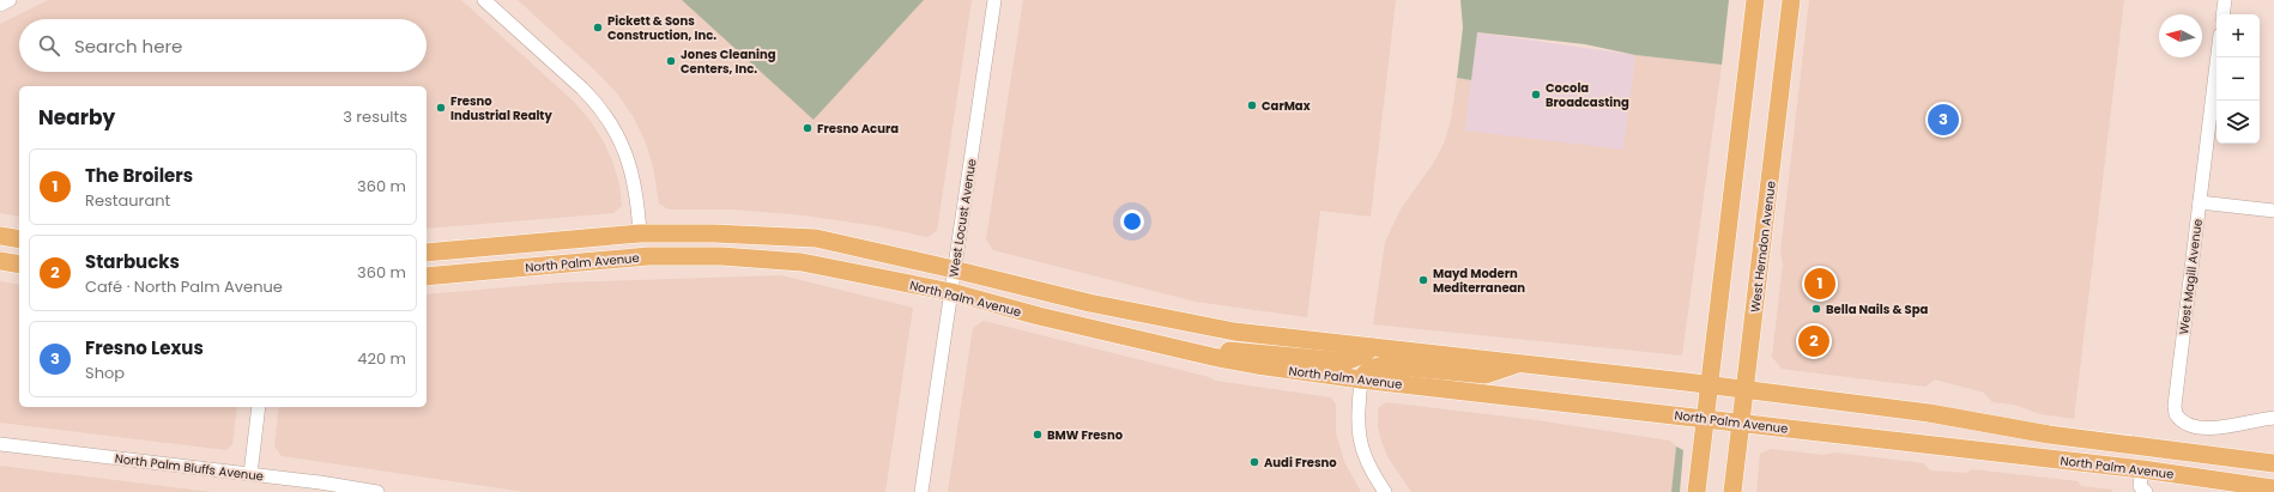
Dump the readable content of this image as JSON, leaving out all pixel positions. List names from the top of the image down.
{
  "streets": {
    "main road": ["West Herndon Avenue", "North Palm Avenue"],
    "street": ["West Locust Avenue", "West Magill Avenue", "North Palm Bluffs Avenue"]
  },
  "crossings": [
    ["West Locust Avenue", "North Palm Avenue"],
    ["West Herndon Avenue", "North Palm Avenue"]
  ],
  "places": [
    "Pickett & Sons Construction, Inc.",
    "Jones Cleaning Centers, Inc.",
    "Cocola Broadcasting",
    "CarMax",
    "Fresno Industrial Realty",
    "Fresno Acura",
    "Mayd Modern Mediterranean",
    "Bella Nails & Spa",
    "BMW Fresno",
    "Audi Fresno"
  ],
  "north": "left",
  "page": {
    "map_buttons": ["+", "−"],
    "search": "Search here",
    "heading": ["Nearby", "3 results"],
    "pins": ["3", "1", "2"],
    "list": [
      {
        "mark": "1",
        "name": "The Broilers",
        "note": "Restaurant",
        "value": "360 m"
      },
      {
        "mark": "2",
        "name": "Starbucks",
        "note": "Café · North Palm Avenue",
        "value": "360 m"
      },
      {
        "mark": "3",
        "name": "Fresno Lexus",
        "note": "Shop",
        "value": "420 m"
      }
    ]
  }
}
